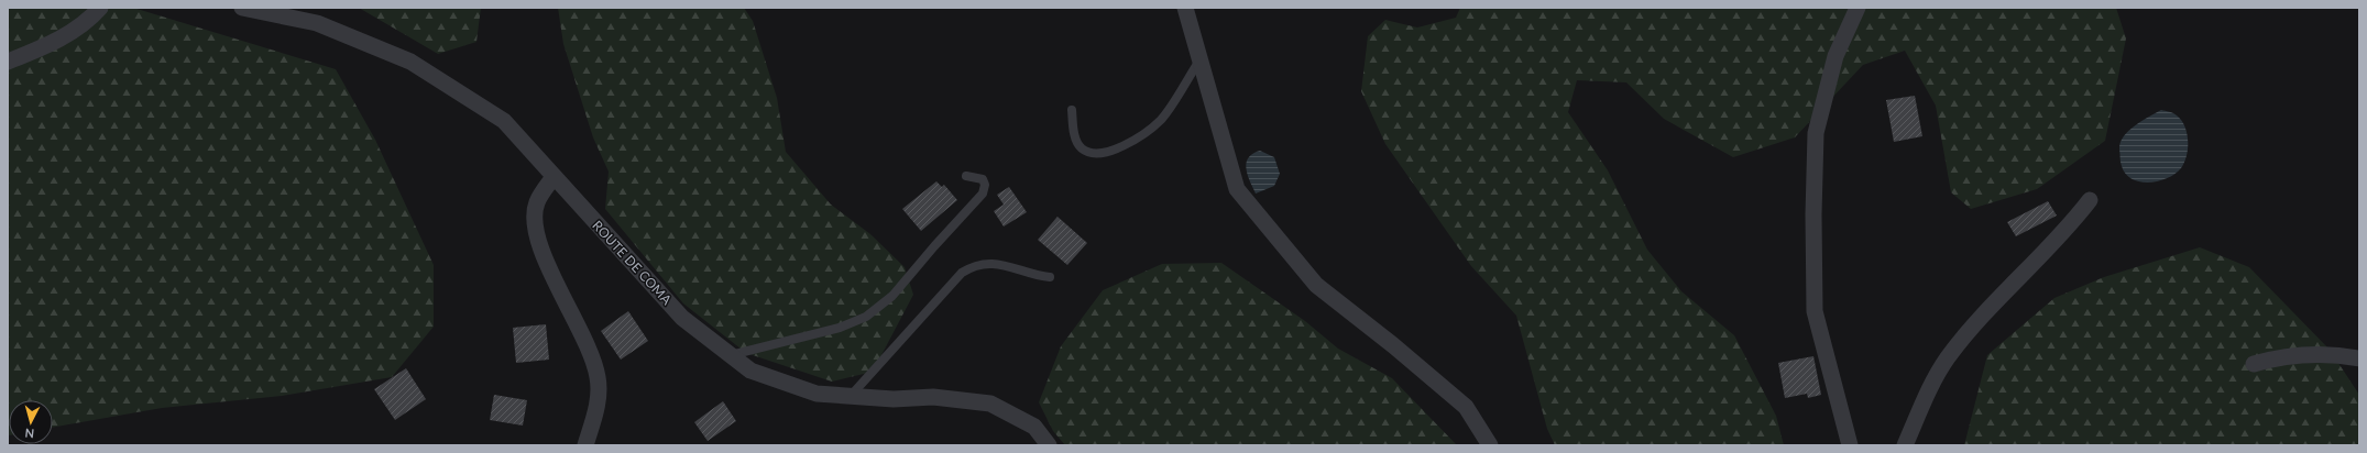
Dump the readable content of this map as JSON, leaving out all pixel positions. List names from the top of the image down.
{
  "streets": {
    "street": ["ROUTE DE COMA"]
  },
  "north": "bottom"
}
